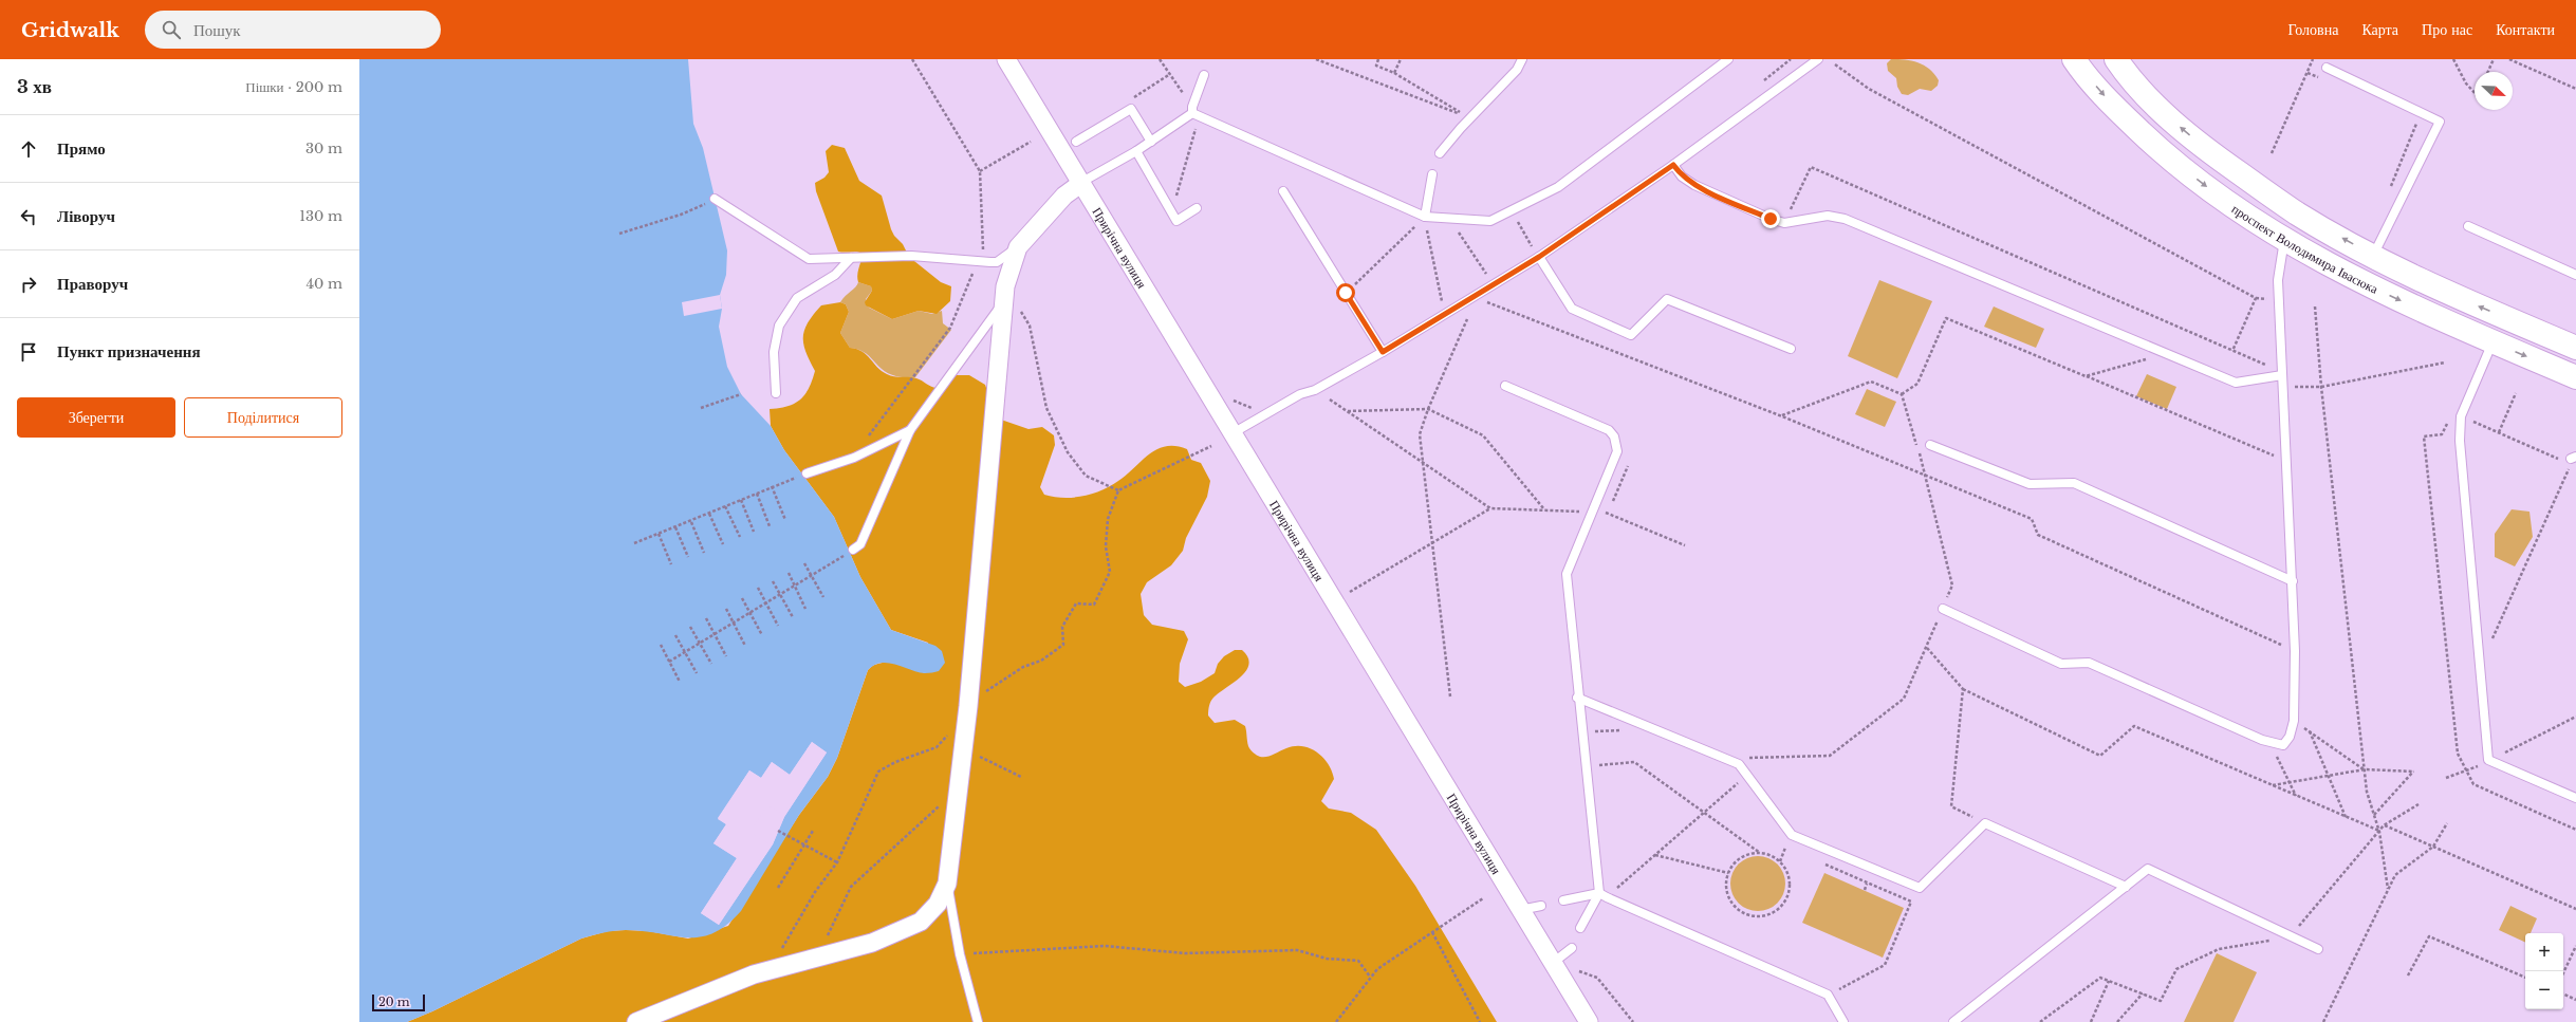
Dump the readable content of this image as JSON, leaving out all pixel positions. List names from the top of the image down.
{
  "streets": {
    "main road": ["проспект Володимира Івасюка"],
    "street": ["Прирічна вулиця"]
  },
  "scale_bar": "20 m",
  "north": "bottom right",
  "page": {
    "header": "Gridwalk",
    "search": "Пошук",
    "nav": [
      "Головна",
      "Карта",
      "Про нас",
      "Контакти"
    ],
    "heading": ["3 хв", "Пішки · 200 m"],
    "list": [
      ["Прямо", "30 m"],
      ["Ліворуч", "130 m"],
      ["Праворуч", "40 m"],
      "Пункт призначення"
    ],
    "buttons": ["Зберегти", "Поділитися"],
    "map_buttons": ["+", "−"],
    "scale": "20 m"
  }
}
